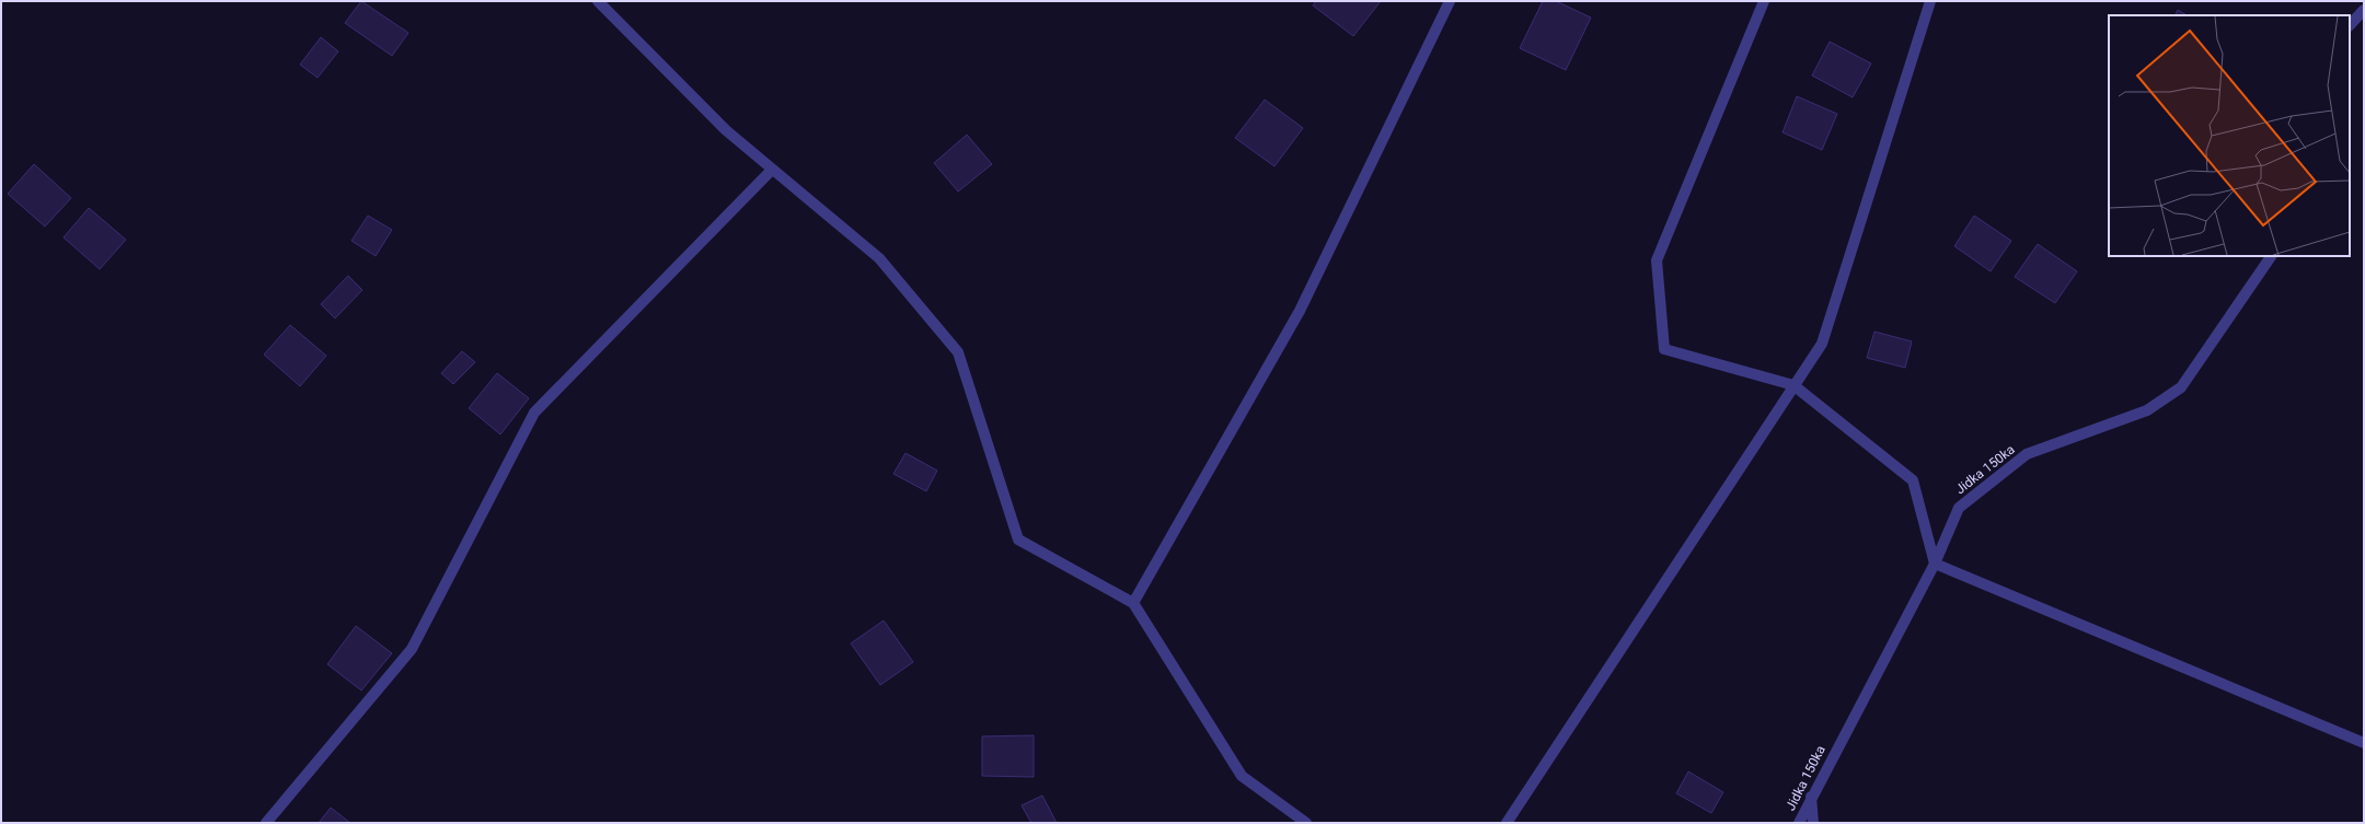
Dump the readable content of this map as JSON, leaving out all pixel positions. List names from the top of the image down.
{
  "streets": {
    "street": ["Jidka 150ka"]
  }
}
